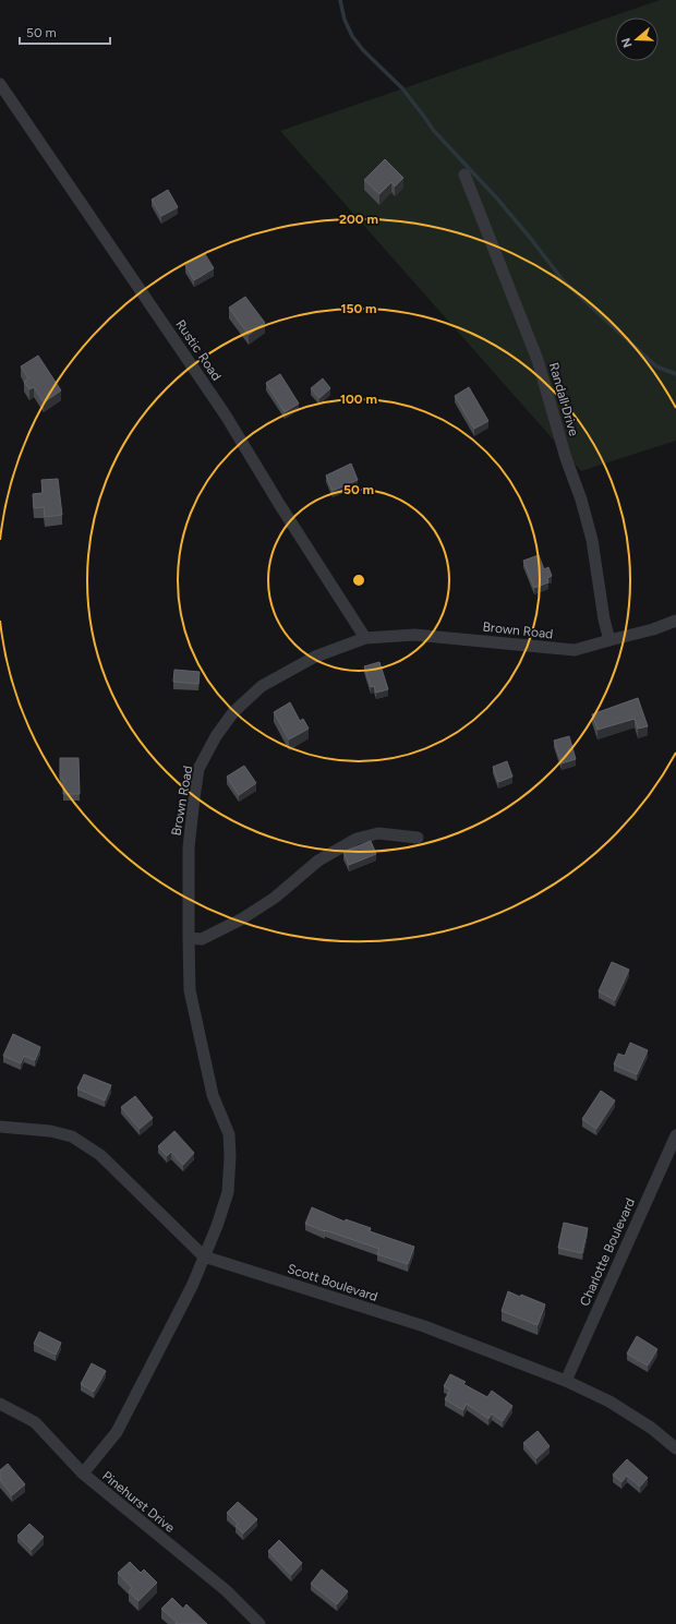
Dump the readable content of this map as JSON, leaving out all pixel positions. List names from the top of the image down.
{
  "streets": {
    "street": [
      "Rustic Road",
      "Randall Drive",
      "Brown Road",
      "Charlotte Boulevard",
      "Scott Boulevard",
      "Pinehurst Drive"
    ]
  },
  "crossings": [
    ["Rustic Road", "Brown Road"],
    ["Randall Drive", "Brown Road"],
    ["Brown Road", "Scott Boulevard"],
    ["Brown Road", "Pinehurst Drive"],
    ["Charlotte Boulevard", "Scott Boulevard"]
  ],
  "scale_bar": "50 m",
  "north": "left",
  "rings": [
    "200 m",
    "150 m",
    "100 m",
    "50 m"
  ]
}
